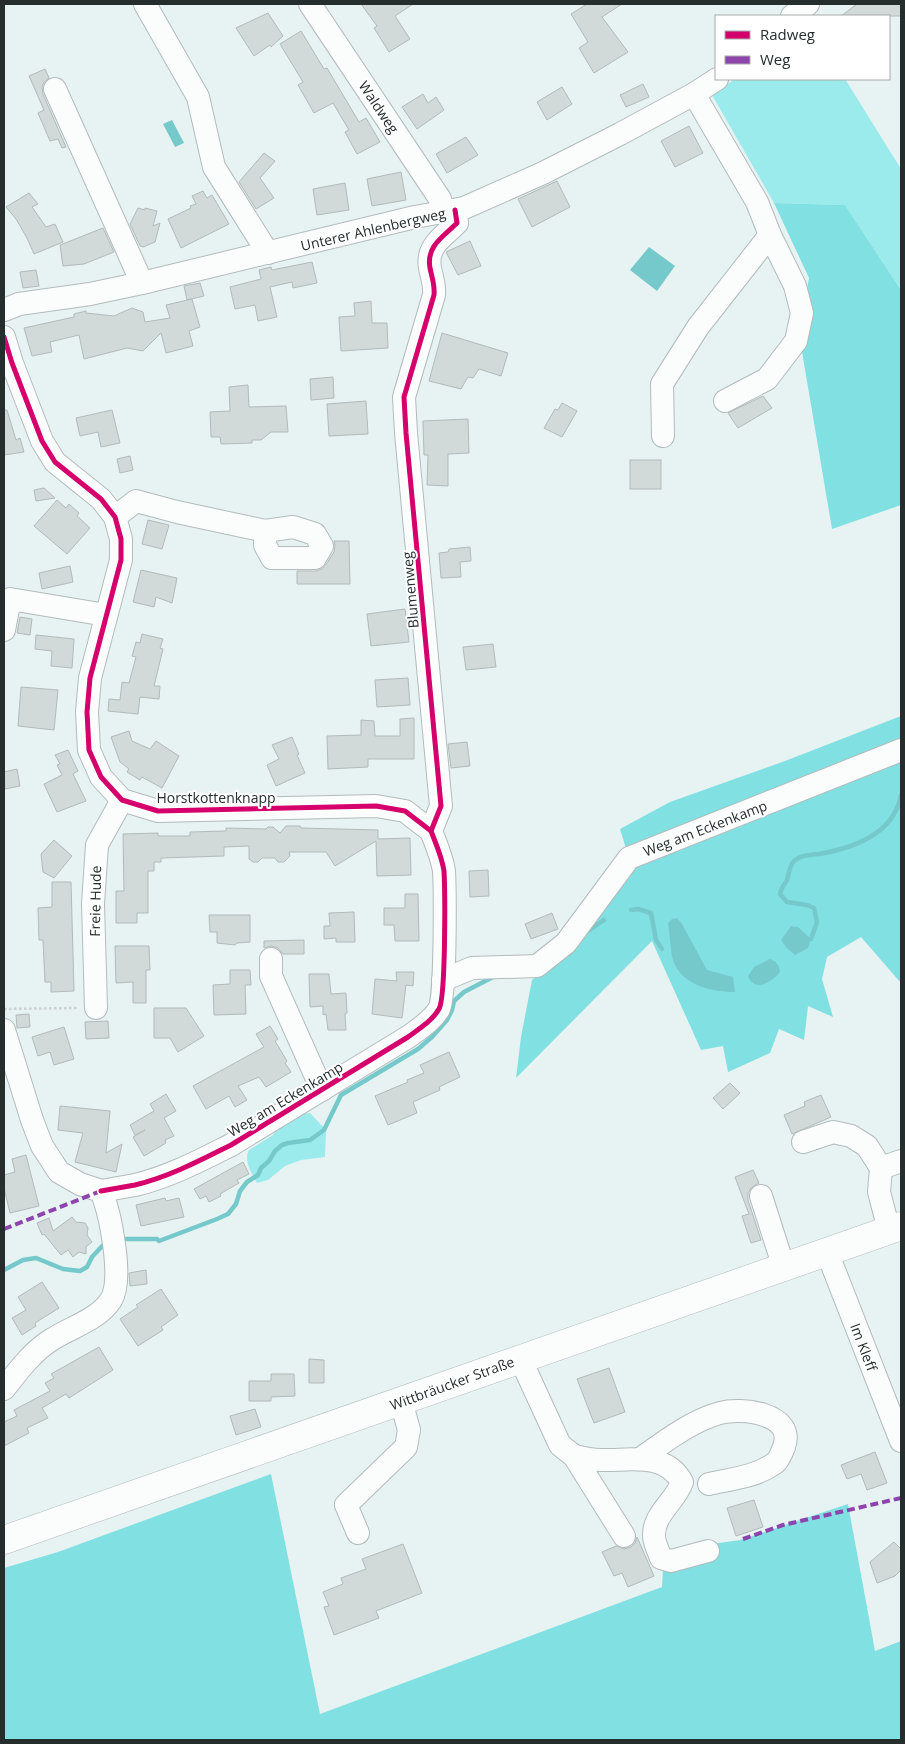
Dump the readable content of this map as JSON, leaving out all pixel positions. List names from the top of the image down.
{
  "streets": {
    "main road": ["Wittbräucker Straße"],
    "street": [
      "Waldweg",
      "Unterer Ahlenbergweg",
      "Blumenweg",
      "Horstkottenknapp",
      "Weg am Eckenkamp",
      "Freie Hude",
      "Im Kleff"
    ]
  },
  "crossings": [
    ["Waldweg", "Unterer Ahlenbergweg"],
    ["Waldweg", "Blumenweg"],
    ["Unterer Ahlenbergweg", "Blumenweg"],
    ["Blumenweg", "Horstkottenknapp"],
    ["Horstkottenknapp", "Freie Hude"],
    ["Im Kleff", "Wittbräucker Straße"]
  ],
  "legend": ["Radweg", "Weg"]
}
